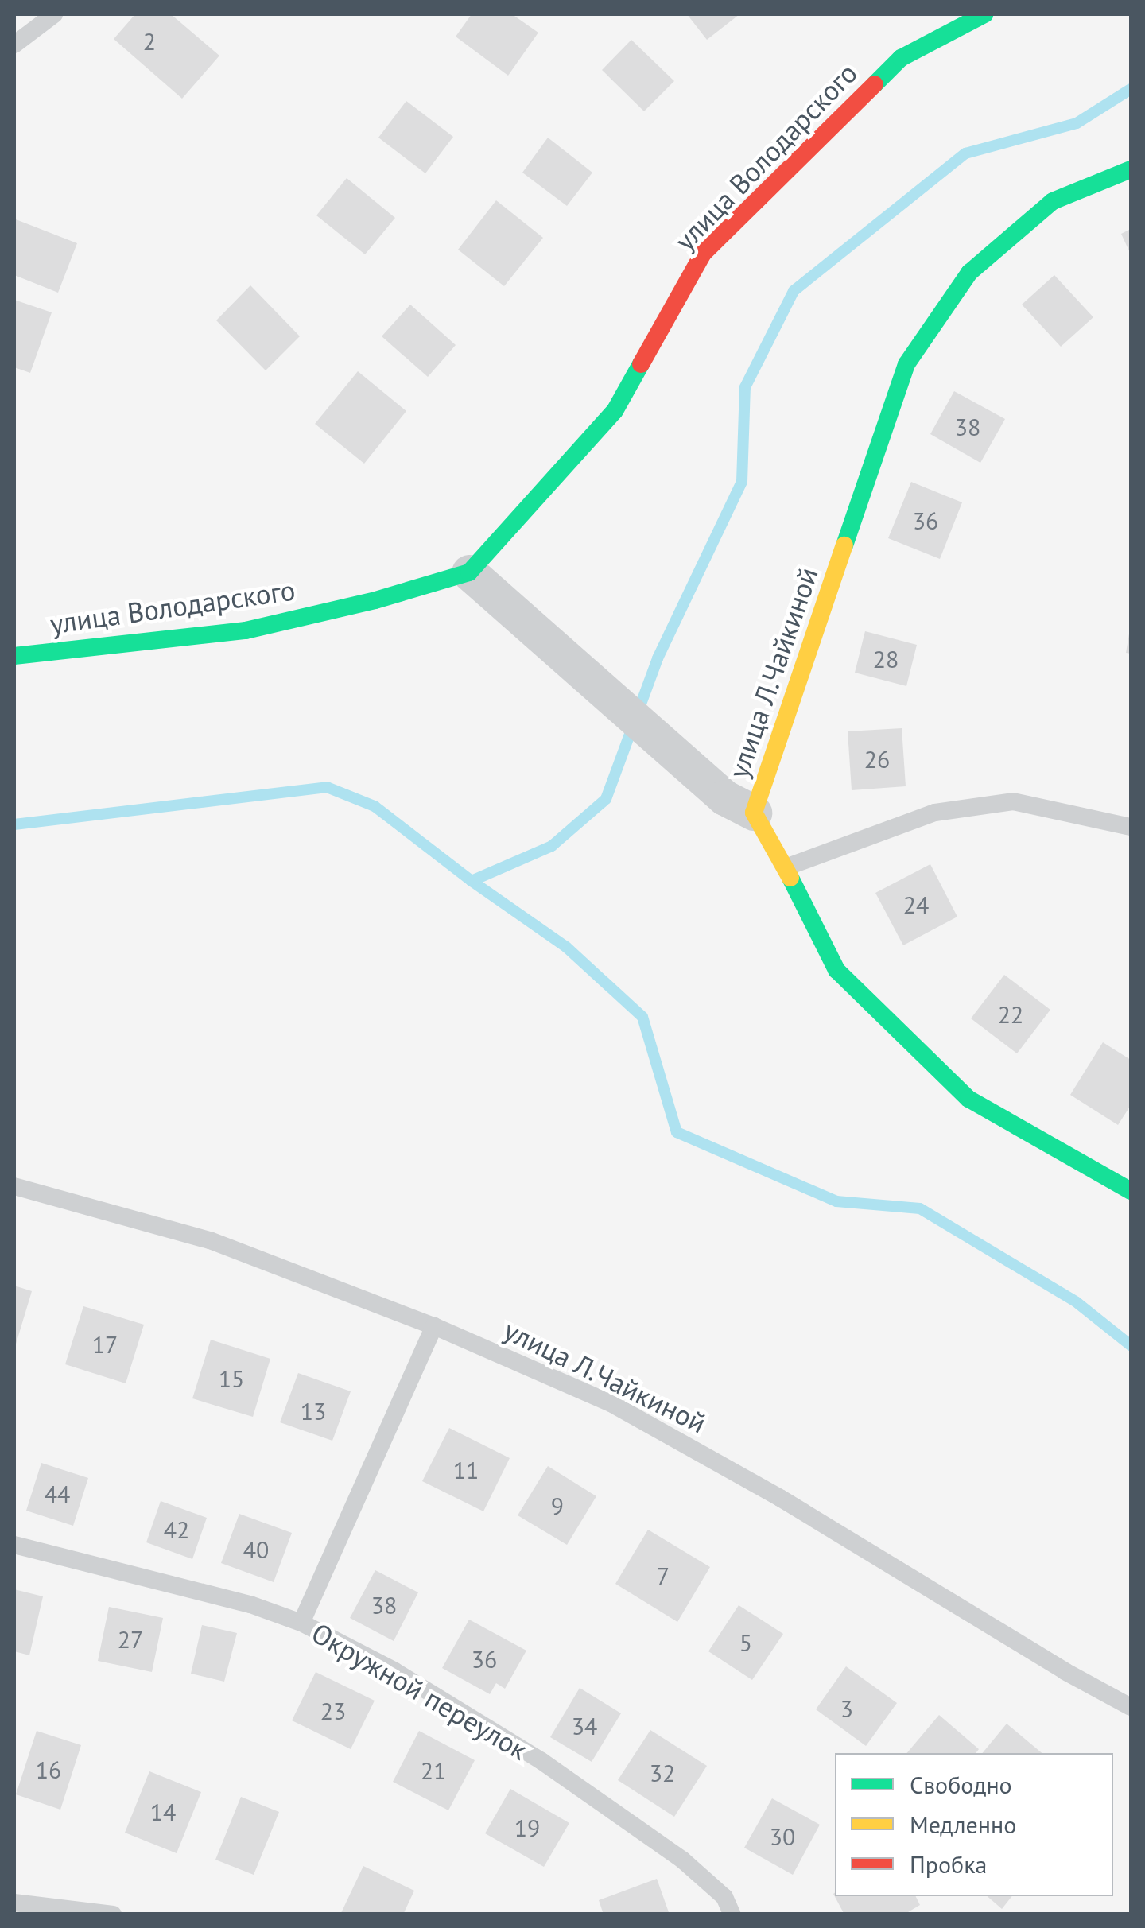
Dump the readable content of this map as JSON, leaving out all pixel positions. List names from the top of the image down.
{
  "streets": {
    "street": ["улица Володарского", "улица Л.Чайкиной"],
    "lane": ["Окружной переулок"]
  },
  "house_numbers": [
    "2",
    "38",
    "36",
    "28",
    "26",
    "24",
    "22",
    "17",
    "15",
    "13",
    "11",
    "44",
    "9",
    "42",
    "40",
    "7",
    "38",
    "27",
    "5",
    "36",
    "3",
    "23",
    "34",
    "16",
    "21",
    "32",
    "14",
    "19",
    "30"
  ],
  "legend": ["Свободно", "Медленно", "Пробка"]
}
